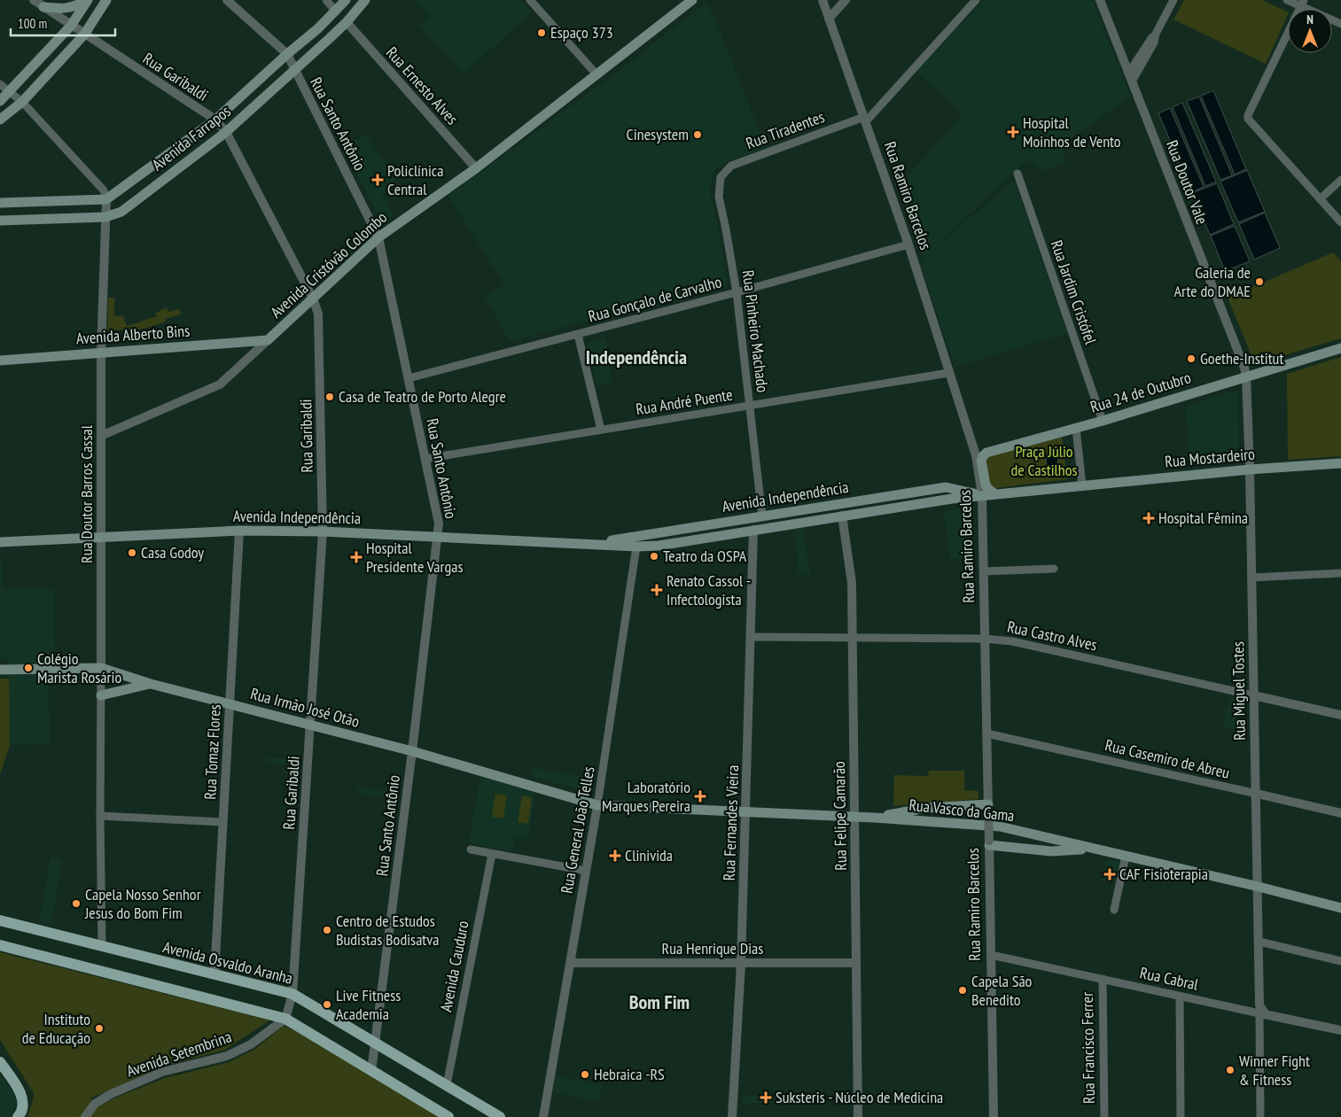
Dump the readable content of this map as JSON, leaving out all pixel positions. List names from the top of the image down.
{
  "streets": {
    "main road": [
      "Avenida Farrapos",
      "Rua Ramiro Barcelos",
      "Avenida Cristóvão Colombo",
      "Avenida Alberto Bins",
      "Rua 24 de Outubro",
      "Rua Mostardeiro",
      "Avenida Independência",
      "Rua Irmão José Otão",
      "Rua Vasco da Gama",
      "Avenida Osvaldo Aranha"
    ],
    "street": [
      "Rua Garibaldi",
      "Rua Ernesto Alves",
      "Rua Santo Antônio",
      "Rua Tiradentes",
      "Rua Doutor Vale",
      "Rua Jardim Cristófel",
      "Rua Gonçalo de Carvalho",
      "Rua Pinheiro Machado",
      "Rua André Puente",
      "Rua Doutor Barros Cassal",
      "Rua Castro Alves",
      "Rua Miguel Tostes",
      "Rua Tomaz Flores",
      "Rua Casemiro de Abreu",
      "Rua Felipe Camarão",
      "Rua Fernandes Vieira",
      "Rua General João Telles",
      "Rua Henrique Dias",
      "Avenida Cauduro",
      "Rua Cabral",
      "Rua Francisco Ferrer",
      "Avenida Setembrina"
    ]
  },
  "crossings": [
    ["Rua Garibaldi", "Avenida Farrapos"],
    ["Rua Garibaldi", "Avenida Cristóvão Colombo"],
    ["Rua Garibaldi", "Avenida Independência"],
    ["Rua Garibaldi", "Rua Irmão José Otão"],
    ["Rua Garibaldi", "Avenida Osvaldo Aranha"],
    ["Rua Ernesto Alves", "Avenida Farrapos"],
    ["Rua Ernesto Alves", "Avenida Cristóvão Colombo"],
    ["Rua Santo Antônio", "Avenida Farrapos"],
    ["Rua Santo Antônio", "Avenida Cristóvão Colombo"],
    ["Rua Santo Antônio", "Rua Gonçalo de Carvalho"],
    ["Rua Santo Antônio", "Rua André Puente"],
    ["Rua Santo Antônio", "Avenida Independência"],
    ["Rua Santo Antônio", "Rua Irmão José Otão"],
    ["Rua Santo Antônio", "Avenida Osvaldo Aranha"],
    ["Rua Tiradentes", "Rua Ramiro Barcelos"],
    ["Rua Tiradentes", "Rua Pinheiro Machado"],
    ["Avenida Farrapos", "Rua Doutor Barros Cassal"],
    ["Rua Doutor Vale", "Rua 24 de Outubro"],
    ["Rua Doutor Vale", "Rua Miguel Tostes"],
    ["Rua Ramiro Barcelos", "Rua Gonçalo de Carvalho"],
    ["Rua Ramiro Barcelos", "Rua André Puente"],
    ["Rua Ramiro Barcelos", "Avenida Independência"],
    ["Rua Ramiro Barcelos", "Rua Castro Alves"],
    ["Rua Ramiro Barcelos", "Rua Casemiro de Abreu"],
    ["Rua Ramiro Barcelos", "Rua Cabral"],
    ["Avenida Cristóvão Colombo", "Avenida Alberto Bins"],
    ["Avenida Cristóvão Colombo", "Rua Doutor Barros Cassal"],
    ["Rua Jardim Cristófel", "Rua 24 de Outubro"],
    ["Rua Gonçalo de Carvalho", "Rua Pinheiro Machado"],
    ["Rua Pinheiro Machado", "Rua André Puente"],
    ["Rua Pinheiro Machado", "Avenida Independência"],
    ["Avenida Alberto Bins", "Rua Doutor Barros Cassal"],
    ["Rua 24 de Outubro", "Rua Miguel Tostes"],
    ["Rua Mostardeiro", "Avenida Independência"],
    ["Rua Mostardeiro", "Rua Miguel Tostes"],
    ["Rua Doutor Barros Cassal", "Avenida Independência"],
    ["Rua Doutor Barros Cassal", "Rua Irmão José Otão"],
    ["Rua Doutor Barros Cassal", "Avenida Osvaldo Aranha"],
    ["Avenida Independência", "Rua Tomaz Flores"],
    ["Avenida Independência", "Rua Felipe Camarão"],
    ["Avenida Independência", "Rua Fernandes Vieira"],
    ["Avenida Independência", "Rua General João Telles"],
    ["Rua Castro Alves", "Rua Miguel Tostes"],
    ["Rua Castro Alves", "Rua Felipe Camarão"],
    ["Rua Castro Alves", "Rua Fernandes Vieira"],
    ["Rua Miguel Tostes", "Rua Casemiro de Abreu"],
    ["Rua Miguel Tostes", "Rua Vasco da Gama"],
    ["Rua Miguel Tostes", "Rua Cabral"],
    ["Rua Irmão José Otão", "Rua Tomaz Flores"],
    ["Rua Irmão José Otão", "Rua Vasco da Gama"],
    ["Rua Irmão José Otão", "Rua General João Telles"],
    ["Rua Tomaz Flores", "Avenida Osvaldo Aranha"],
    ["Rua Vasco da Gama", "Rua Felipe Camarão"],
    ["Rua Vasco da Gama", "Rua Fernandes Vieira"],
    ["Rua Vasco da Gama", "Rua General João Telles"],
    ["Rua Felipe Camarão", "Rua Henrique Dias"],
    ["Rua Fernandes Vieira", "Rua Henrique Dias"],
    ["Rua General João Telles", "Rua Henrique Dias"],
    ["Avenida Osvaldo Aranha", "Avenida Cauduro"],
    ["Rua Cabral", "Rua Francisco Ferrer"]
  ],
  "districts": ["Independência", "Bom Fim"],
  "parks": ["Praça Júlio de Castilhos"],
  "places": {
    "other": [
      "Espaço 373",
      "Cinesystem",
      "Galeria de Arte do DMAE",
      "Goethe-Institut",
      "Casa de Teatro de Porto Alegre",
      "Casa Godoy",
      "Teatro da OSPA",
      "Colégio Marista Rosário",
      "Capela Nosso Senhor Jesus do Bom Fim",
      "Centro de Estudos Budistas Bodisatva",
      "Capela São Benedito",
      "Live Fitness Academia",
      "Instituto de Educação",
      "Winner Fight & Fitness",
      "Hebraica -RS"
    ],
    "health": [
      "Hospital Moinhos de Vento",
      "Policlínica Central",
      "Hospital Fêmina",
      "Hospital Presidente Vargas",
      "Renato Cassol - Infectologista",
      "Laboratório Marques Pereira",
      "Clinivida",
      "CAF Fisioterapia",
      "Suksteris - Núcleo de Medicina"
    ]
  },
  "scale_bar": "100 m",
  "north": "top"
}
